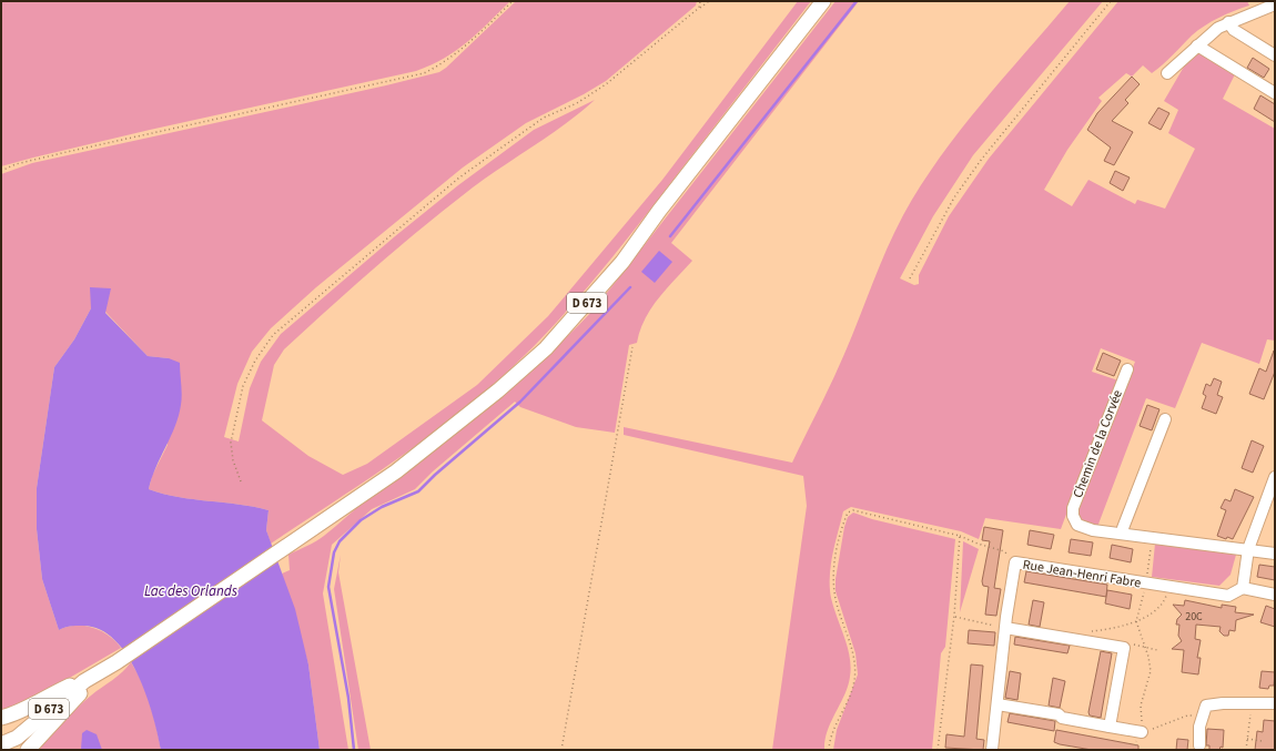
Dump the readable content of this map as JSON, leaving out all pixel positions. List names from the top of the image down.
{
  "streets": {
    "main road": ["D 673"],
    "street": ["Chemin de la Corvée", "Rue Jean-Henri Fabre"]
  },
  "water": ["Lac des Orlands"],
  "house_numbers": ["20C"]
}
